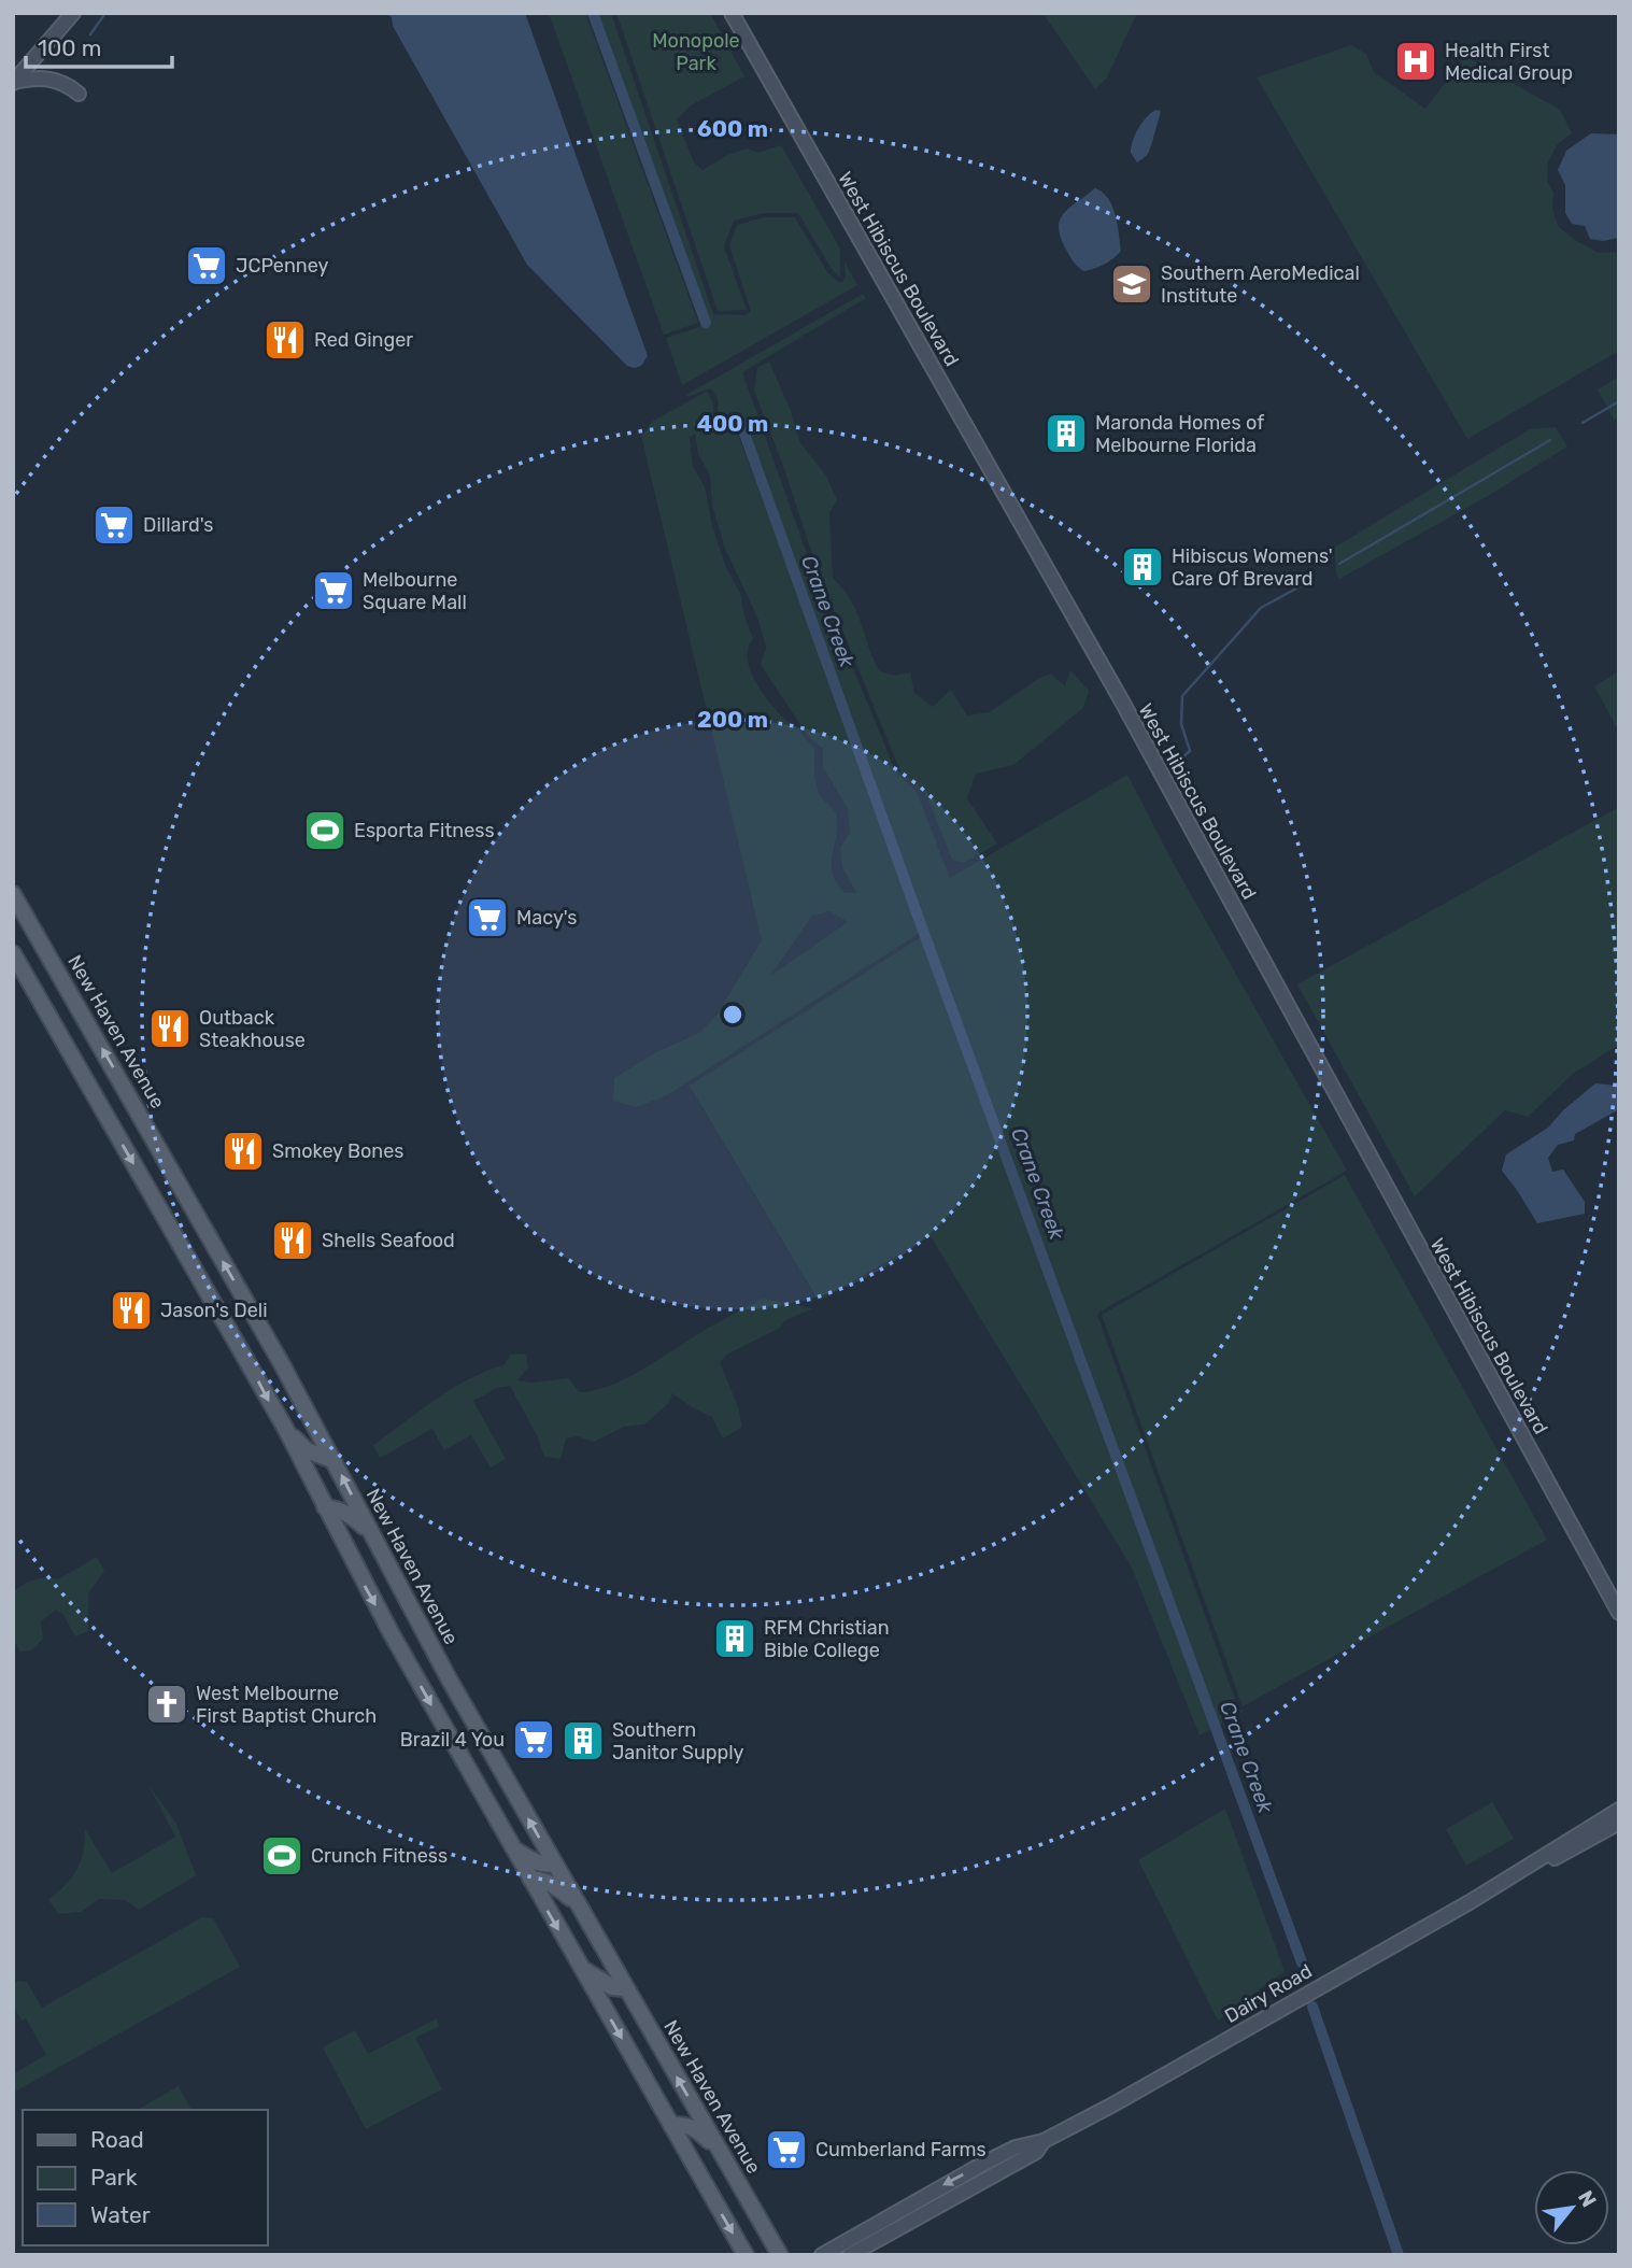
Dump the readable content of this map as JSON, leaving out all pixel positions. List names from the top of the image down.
{
  "streets": {
    "main road": ["New Haven Avenue"],
    "street": ["West Hibiscus Boulevard", "Dairy Road"]
  },
  "water": ["Crane Creek"],
  "parks": ["Monopole Park"],
  "places": {
    "hospital": ["Health First Medical Group"],
    "supermarket": [
      "JCPenney",
      "Dillard's",
      "Melbourne Square Mall",
      "Macy's",
      "Brazil 4 You",
      "Cumberland Farms"
    ],
    "school or university": ["Southern AeroMedical Institute"],
    "restaurant": [
      "Red Ginger",
      "Outback Steakhouse",
      "Smokey Bones",
      "Shells Seafood",
      "Jason's Deli"
    ],
    "building": [
      "Maronda Homes of Melbourne Florida",
      "Hibiscus Womens' Care Of Brevard",
      "RFM Christian Bible College",
      "Southern Janitor Supply"
    ],
    "sports": ["Esporta Fitness", "Crunch Fitness"],
    "church": ["West Melbourne First Baptist Church"]
  },
  "legend": ["Road", "Park", "Water"],
  "scale_bar": "100 m",
  "north": "top right",
  "rings": ["600 m", "400 m", "200 m"]
}
